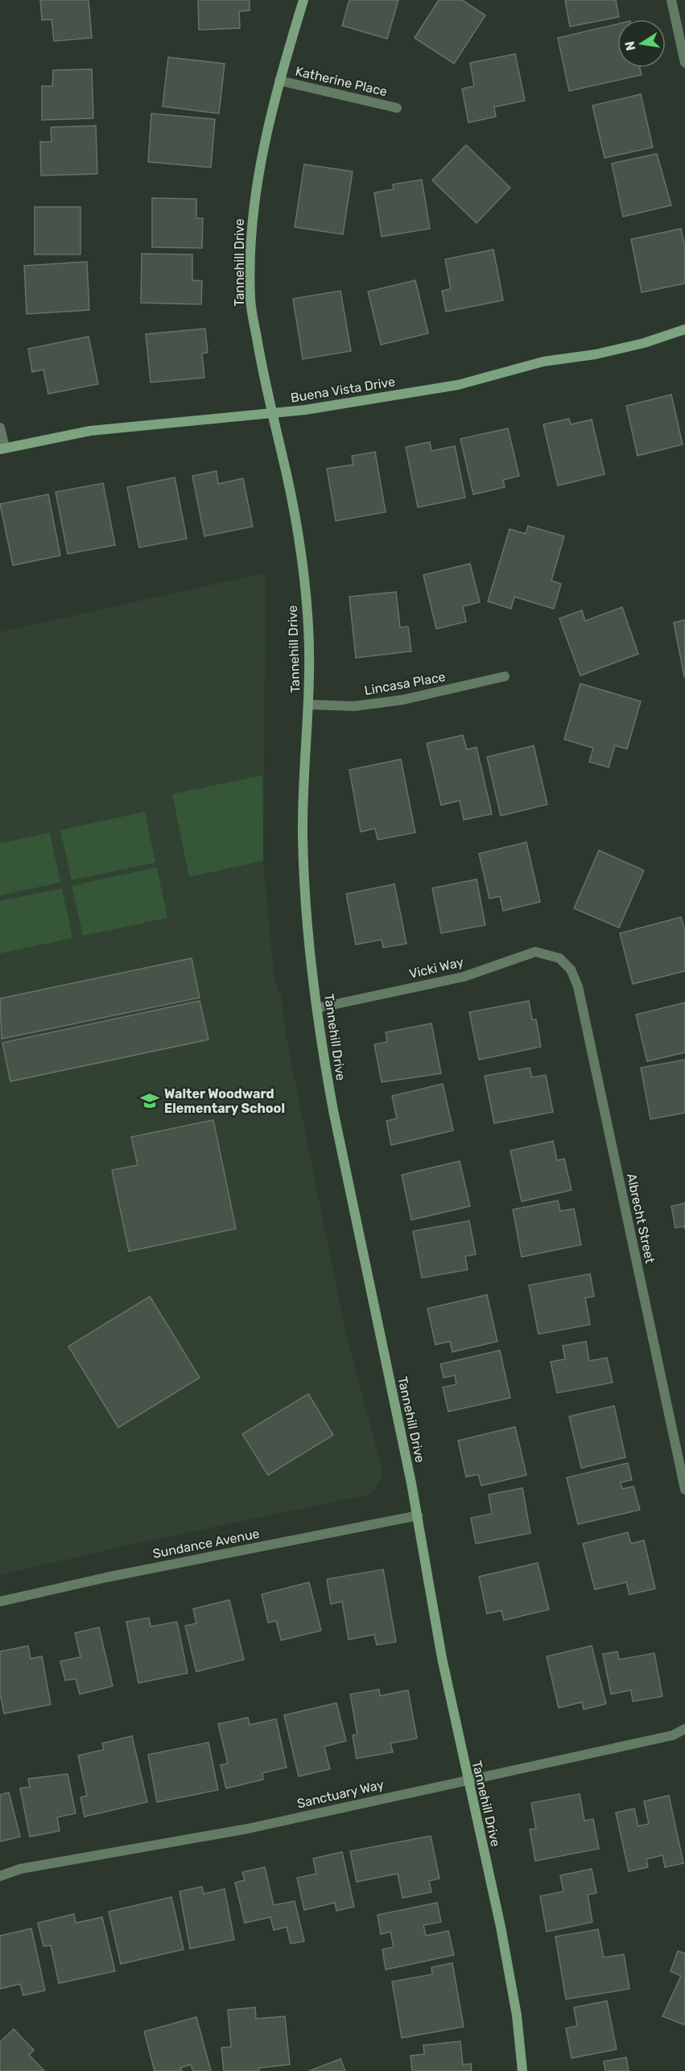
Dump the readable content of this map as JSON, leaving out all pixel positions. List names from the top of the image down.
{
  "streets": {
    "street": [
      "Katherine Place",
      "Tannehill Drive",
      "Buena Vista Drive",
      "Lincasa Place",
      "Vicki Way",
      "Albrecht Street",
      "Sundance Avenue",
      "Sanctuary Way"
    ]
  },
  "crossings": [
    ["Katherine Place", "Tannehill Drive"],
    ["Tannehill Drive", "Buena Vista Drive"],
    ["Tannehill Drive", "Lincasa Place"],
    ["Tannehill Drive", "Vicki Way"],
    ["Tannehill Drive", "Sundance Avenue"],
    ["Tannehill Drive", "Sanctuary Way"],
    ["Vicki Way", "Albrecht Street"]
  ],
  "places": {
    "school or university": ["Walter Woodward Elementary School"]
  },
  "north": "left"
}
